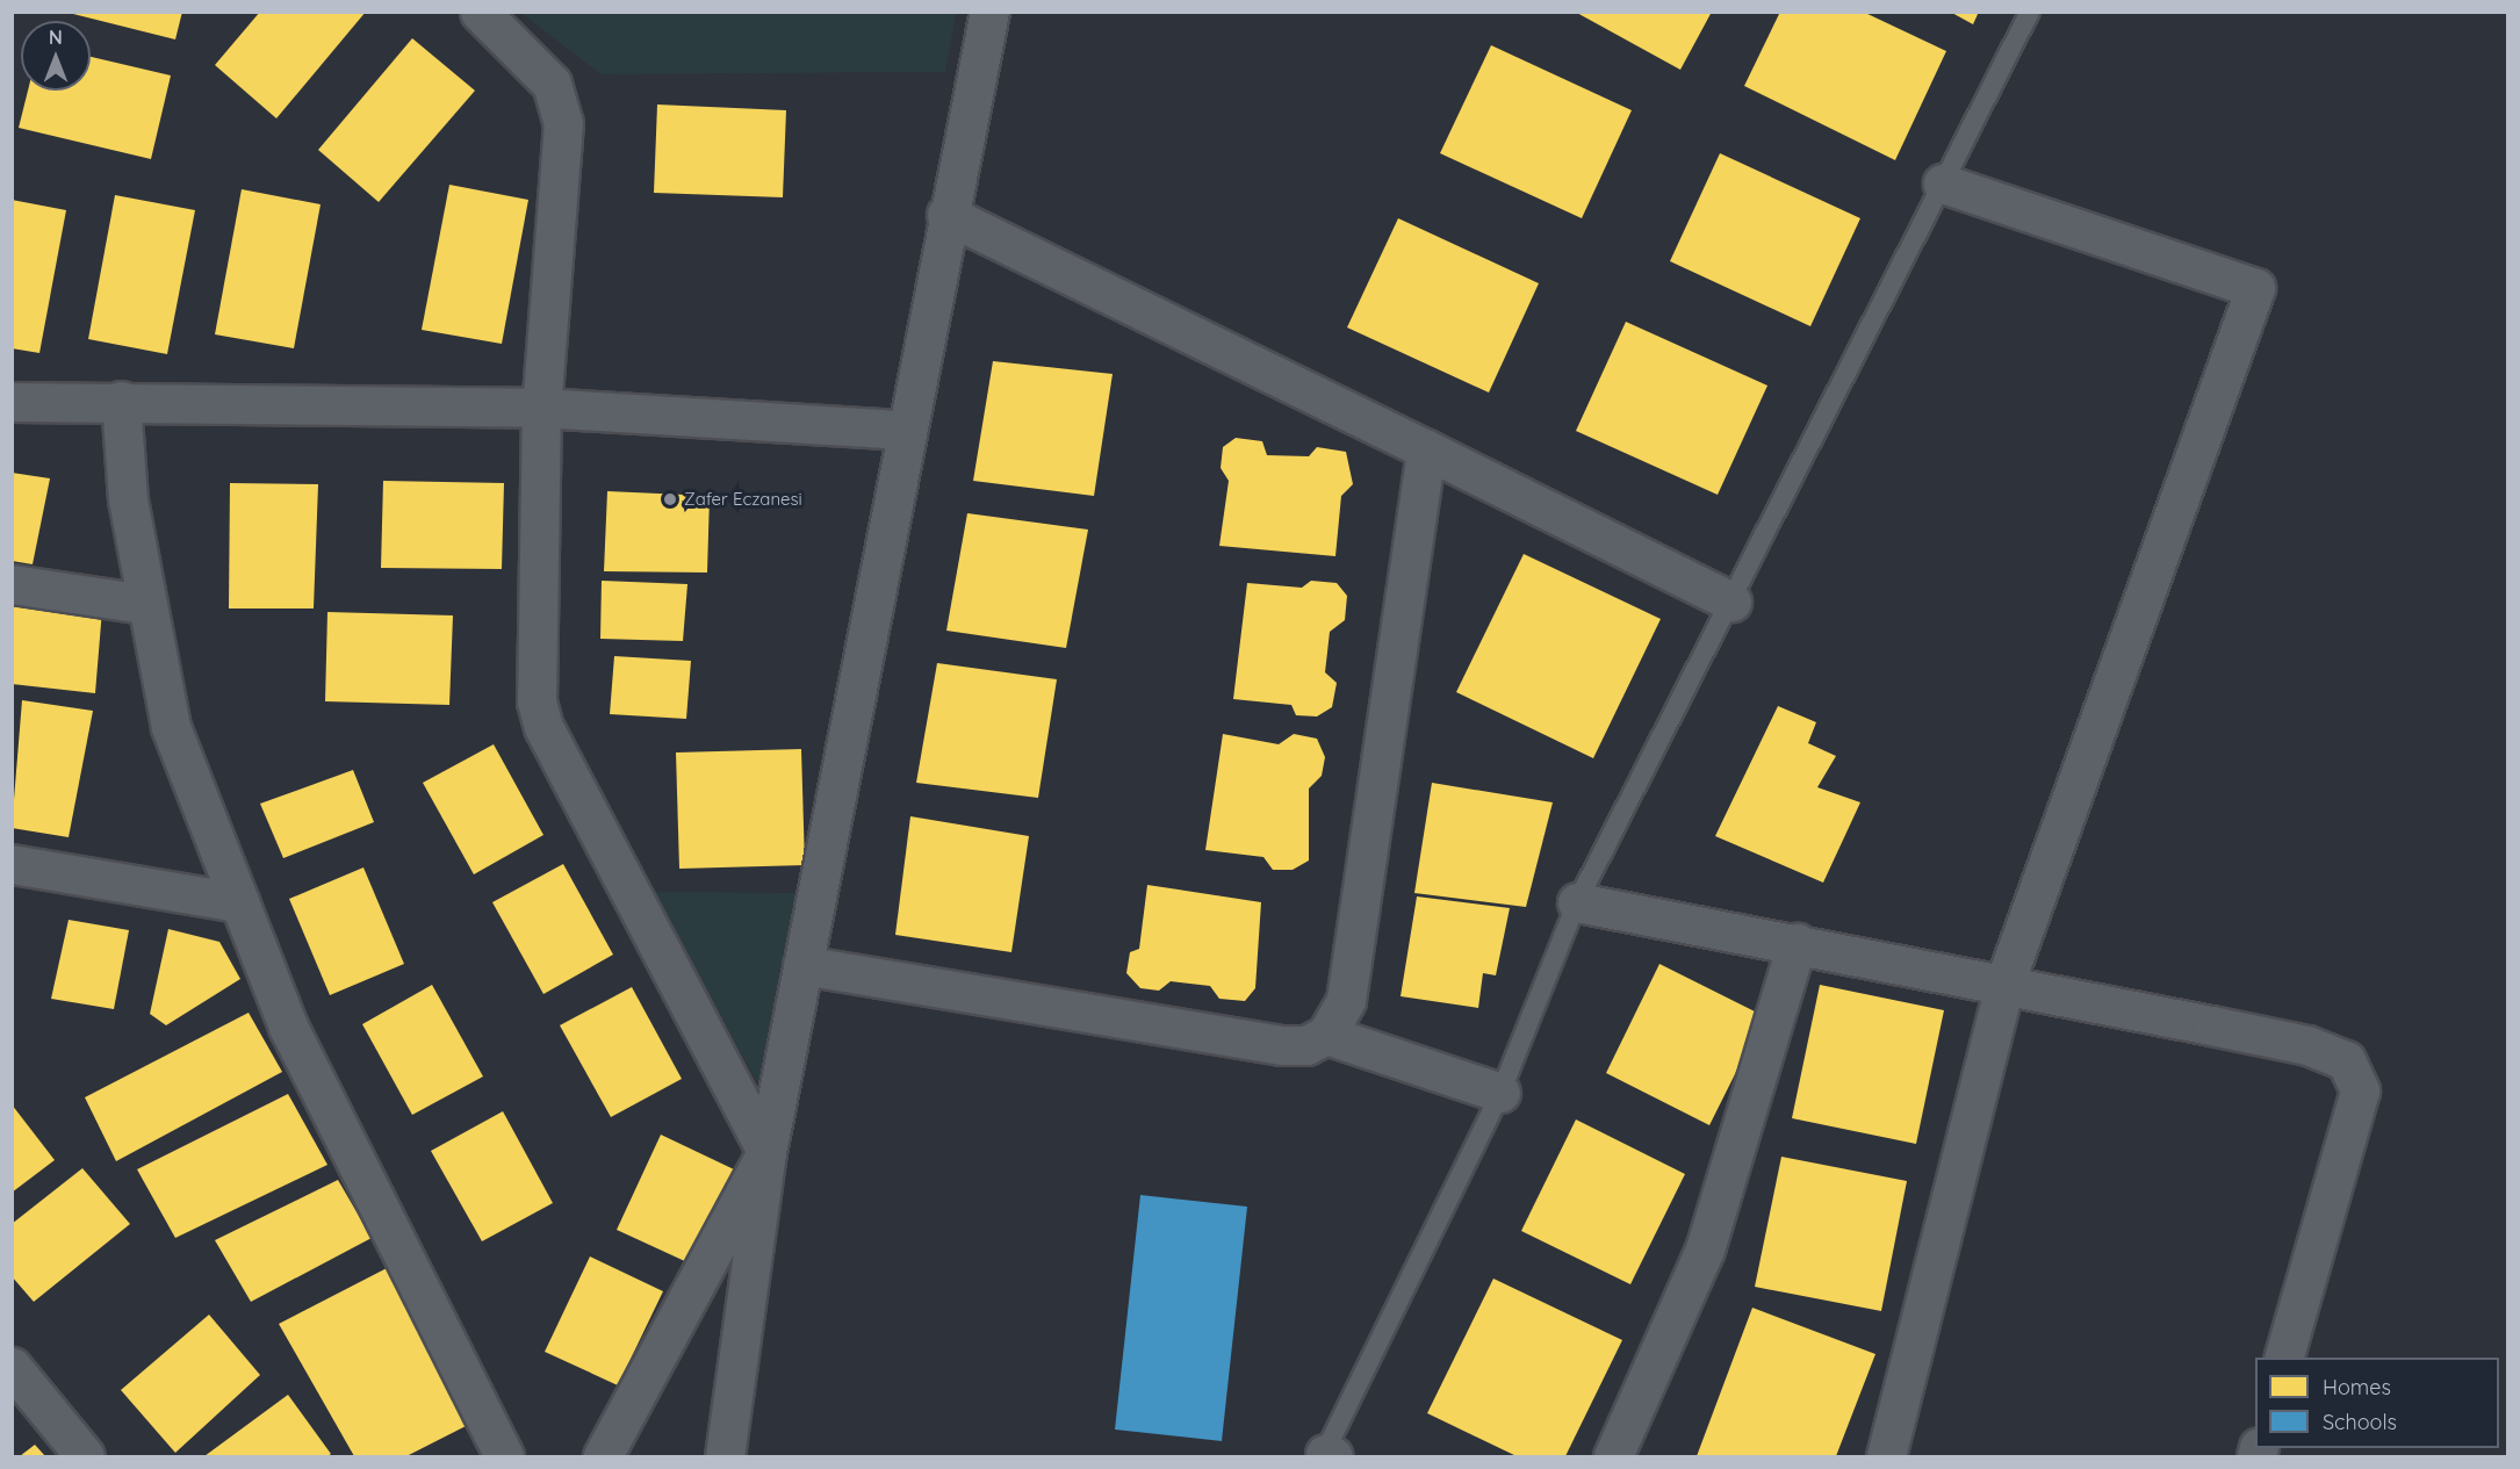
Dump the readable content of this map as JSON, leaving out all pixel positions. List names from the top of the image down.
{
  "places": ["Zafer Eczanesi"],
  "legend": ["Homes", "Schools"],
  "north": "top"
}
